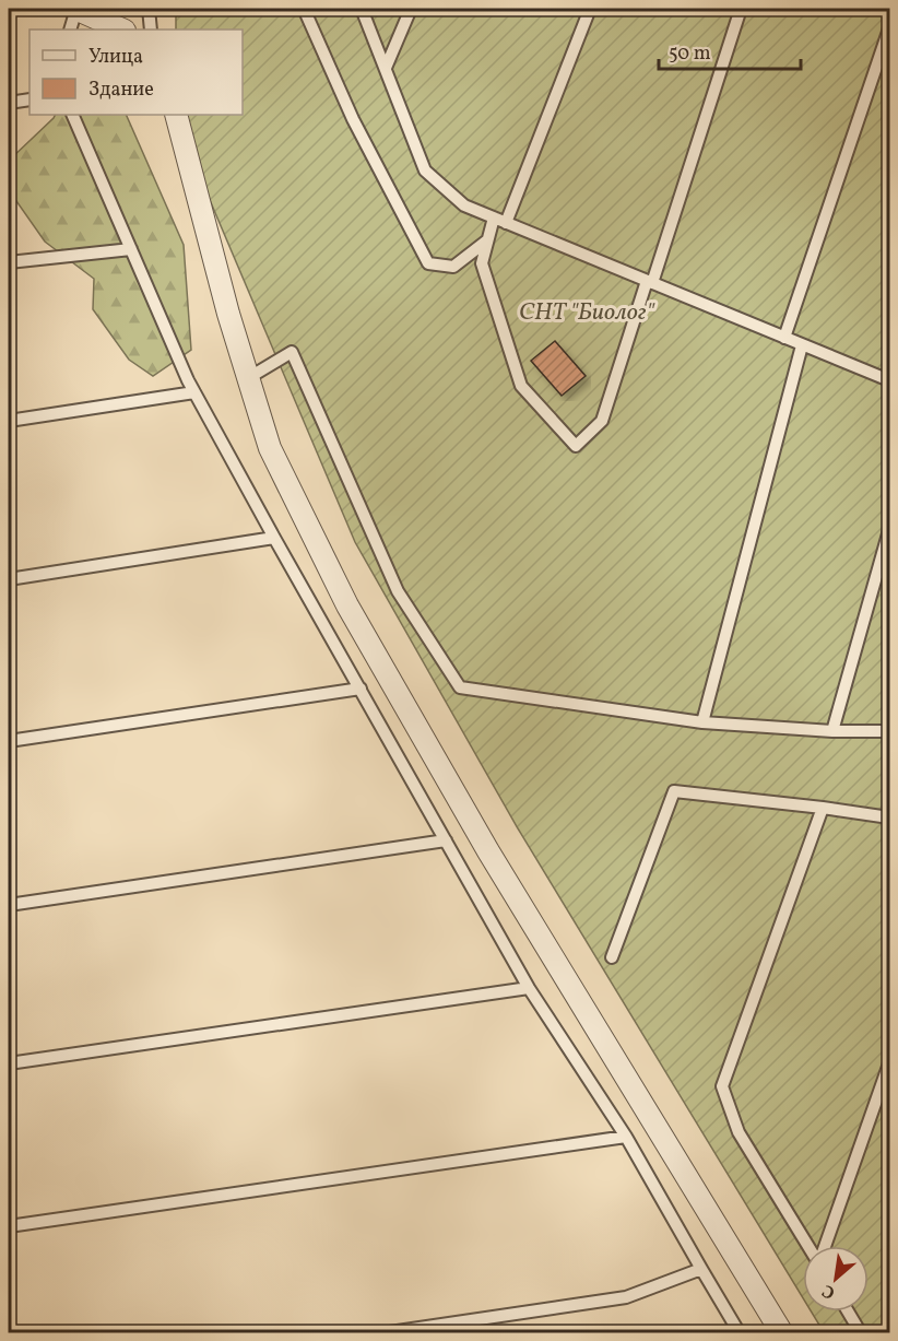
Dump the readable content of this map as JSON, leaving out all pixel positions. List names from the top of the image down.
{
  "parks": ["СНТ \"Биолог\""],
  "legend": ["Улица", "Здание"],
  "scale_bar": "50 m",
  "north": "bottom left"
}
